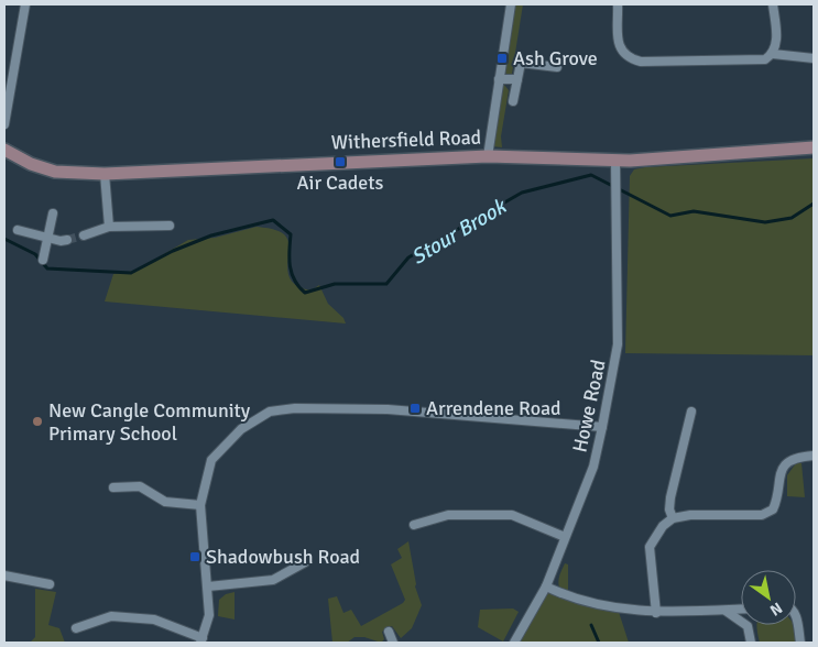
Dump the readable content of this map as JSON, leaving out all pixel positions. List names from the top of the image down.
{
  "streets": {
    "street": ["Withersfield Road", "Howe Road"]
  },
  "crossings": [
    ["Withersfield Road", "Howe Road"]
  ],
  "water": ["Stour Brook"],
  "places": {
    "transit": [
      "Ash Grove",
      "Air Cadets",
      "Arrendene Road",
      "Shadowbush Road"
    ],
    "other": ["New Cangle Community Primary School"]
  },
  "north": "bottom right"
}
